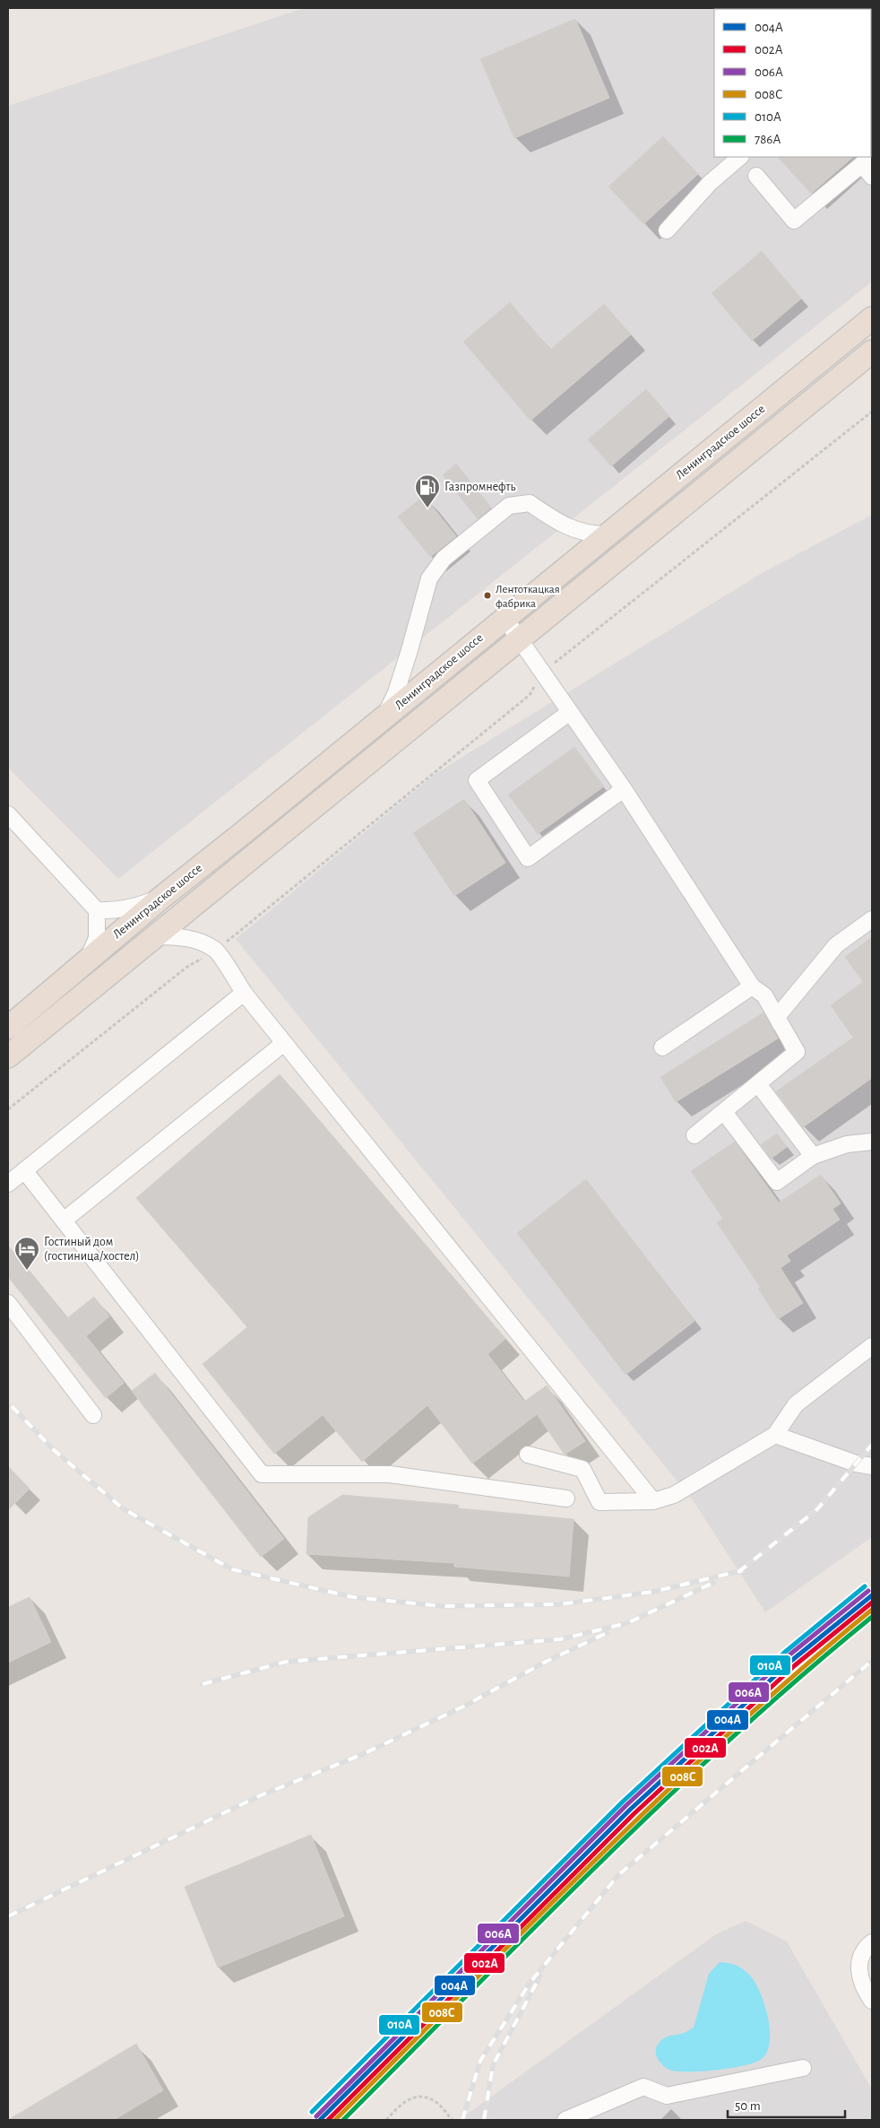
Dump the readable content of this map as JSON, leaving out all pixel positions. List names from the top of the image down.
{
  "streets": {
    "highway": ["Ленинградское шоссе"]
  },
  "places": {
    "fuel station": ["Газпромнефть"],
    "other": ["Лентоткацкая фабрика"],
    "hotel": ["Гостиный дом (гостиница/хостел)"]
  },
  "lines": [
    "transit line 010А",
    "transit line 006А",
    "transit line 004А",
    "transit line 002А",
    "transit line 008С",
    "transit line 786А"
  ],
  "legend": [
    "004А",
    "002А",
    "006А",
    "008С",
    "010А",
    "786А"
  ],
  "scale_bar": "50 m"
}
